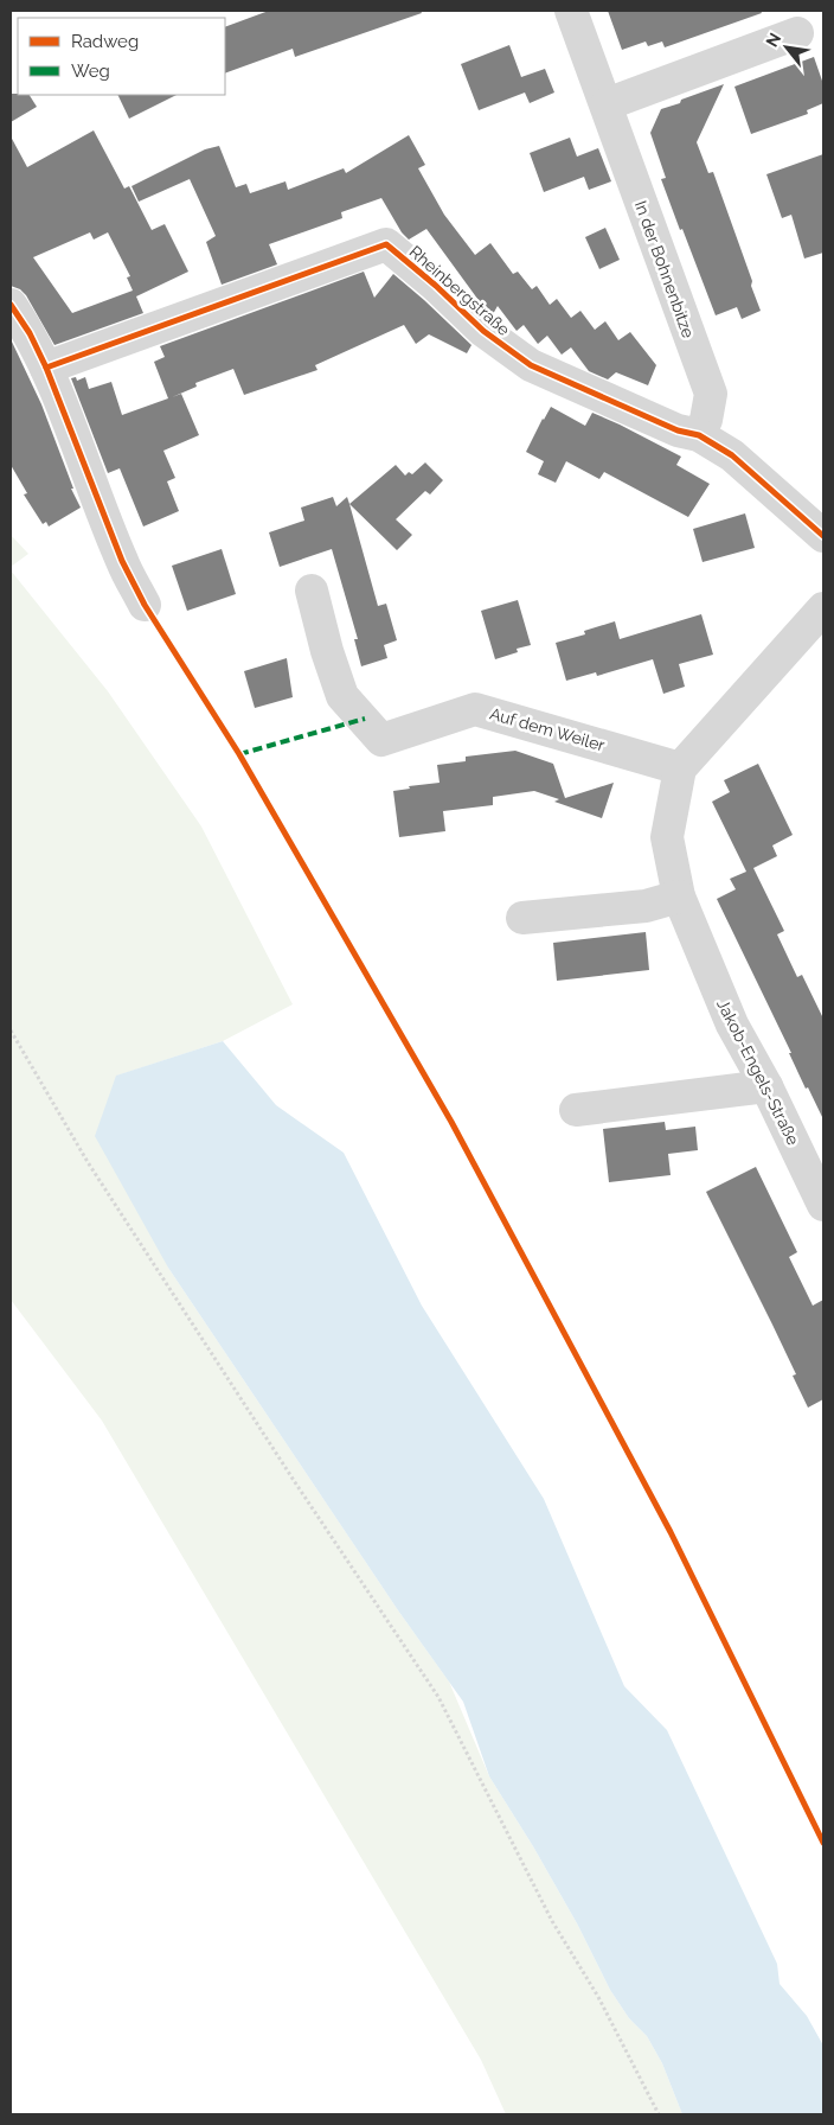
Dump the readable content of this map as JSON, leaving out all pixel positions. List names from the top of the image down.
{
  "streets": {
    "street": [
      "In der Bohnenbitze",
      "Rheinbergstraße",
      "Auf dem Weiler",
      "Jakob-Engels-Straße"
    ]
  },
  "crossings": [
    ["In der Bohnenbitze", "Rheinbergstraße"],
    ["Auf dem Weiler", "Jakob-Engels-Straße"]
  ],
  "legend": ["Radweg", "Weg"],
  "north": "top left"
}
